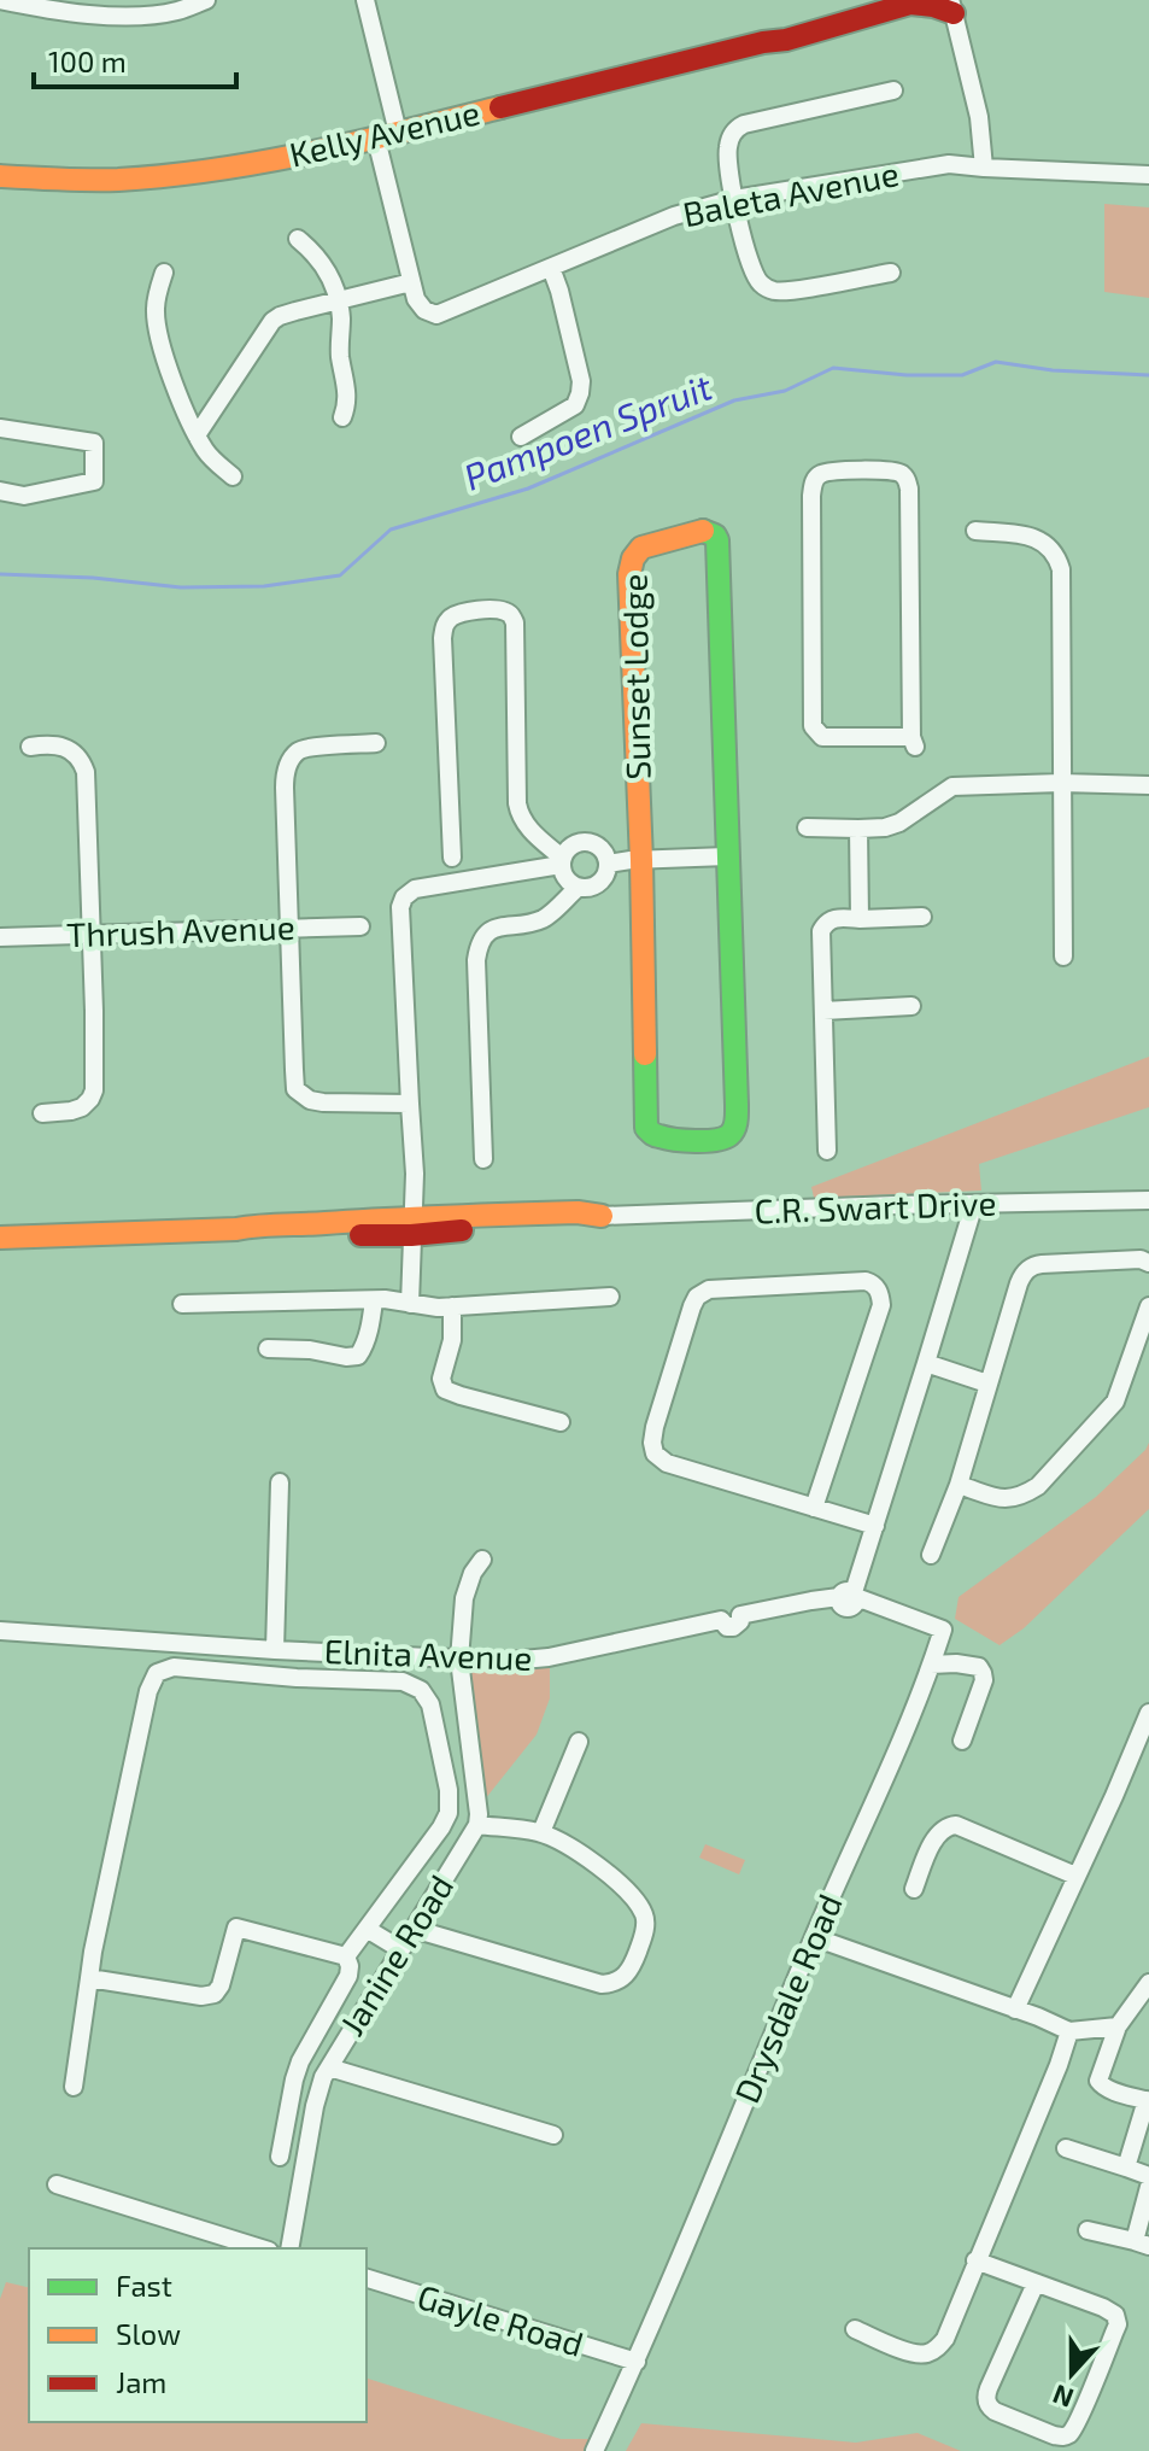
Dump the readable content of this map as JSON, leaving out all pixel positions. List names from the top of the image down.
{
  "streets": {
    "street": [
      "Kelly Avenue",
      "Baleta Avenue",
      "Sunset Lodge",
      "Thrush Avenue",
      "C.R. Swart Drive",
      "Elnita Avenue",
      "Janine Road",
      "Drysdale Road",
      "Gayle Road"
    ]
  },
  "crossings": [
    ["Elnita Avenue", "Drysdale Road"],
    ["Drysdale Road", "Gayle Road"]
  ],
  "water": ["Pampoen Spruit"],
  "legend": ["Fast", "Slow", "Jam"],
  "scale_bar": "100 m",
  "north": "bottom"
}
